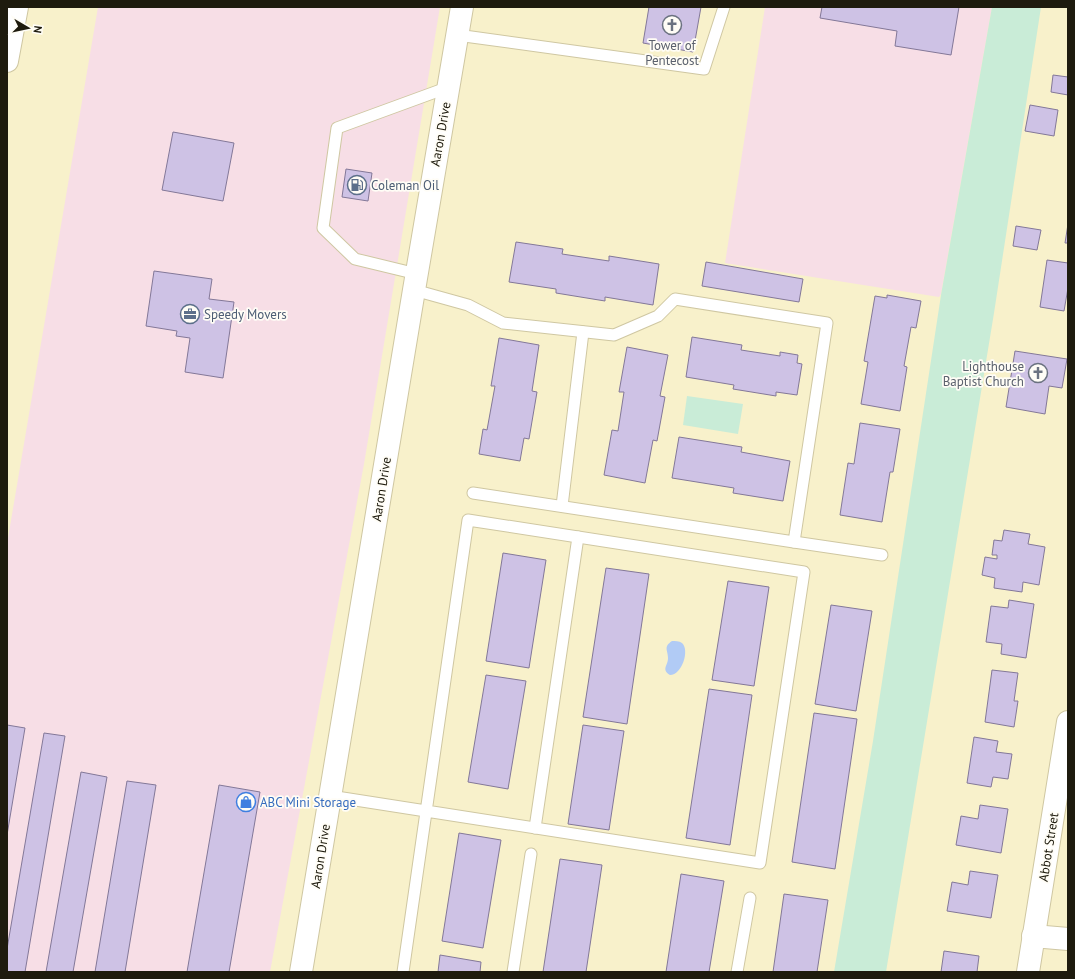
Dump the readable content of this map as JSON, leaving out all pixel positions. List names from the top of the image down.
{
  "streets": {
    "main road": ["Aaron Drive", "Abbot Street"]
  },
  "places": {
    "church": ["Tower of Pentecost", "Lighthouse Baptist Church"],
    "fuel station": ["Coleman Oil"],
    "office": ["Speedy Movers"],
    "shop": ["ABC Mini Storage"]
  },
  "north": "right"
}
